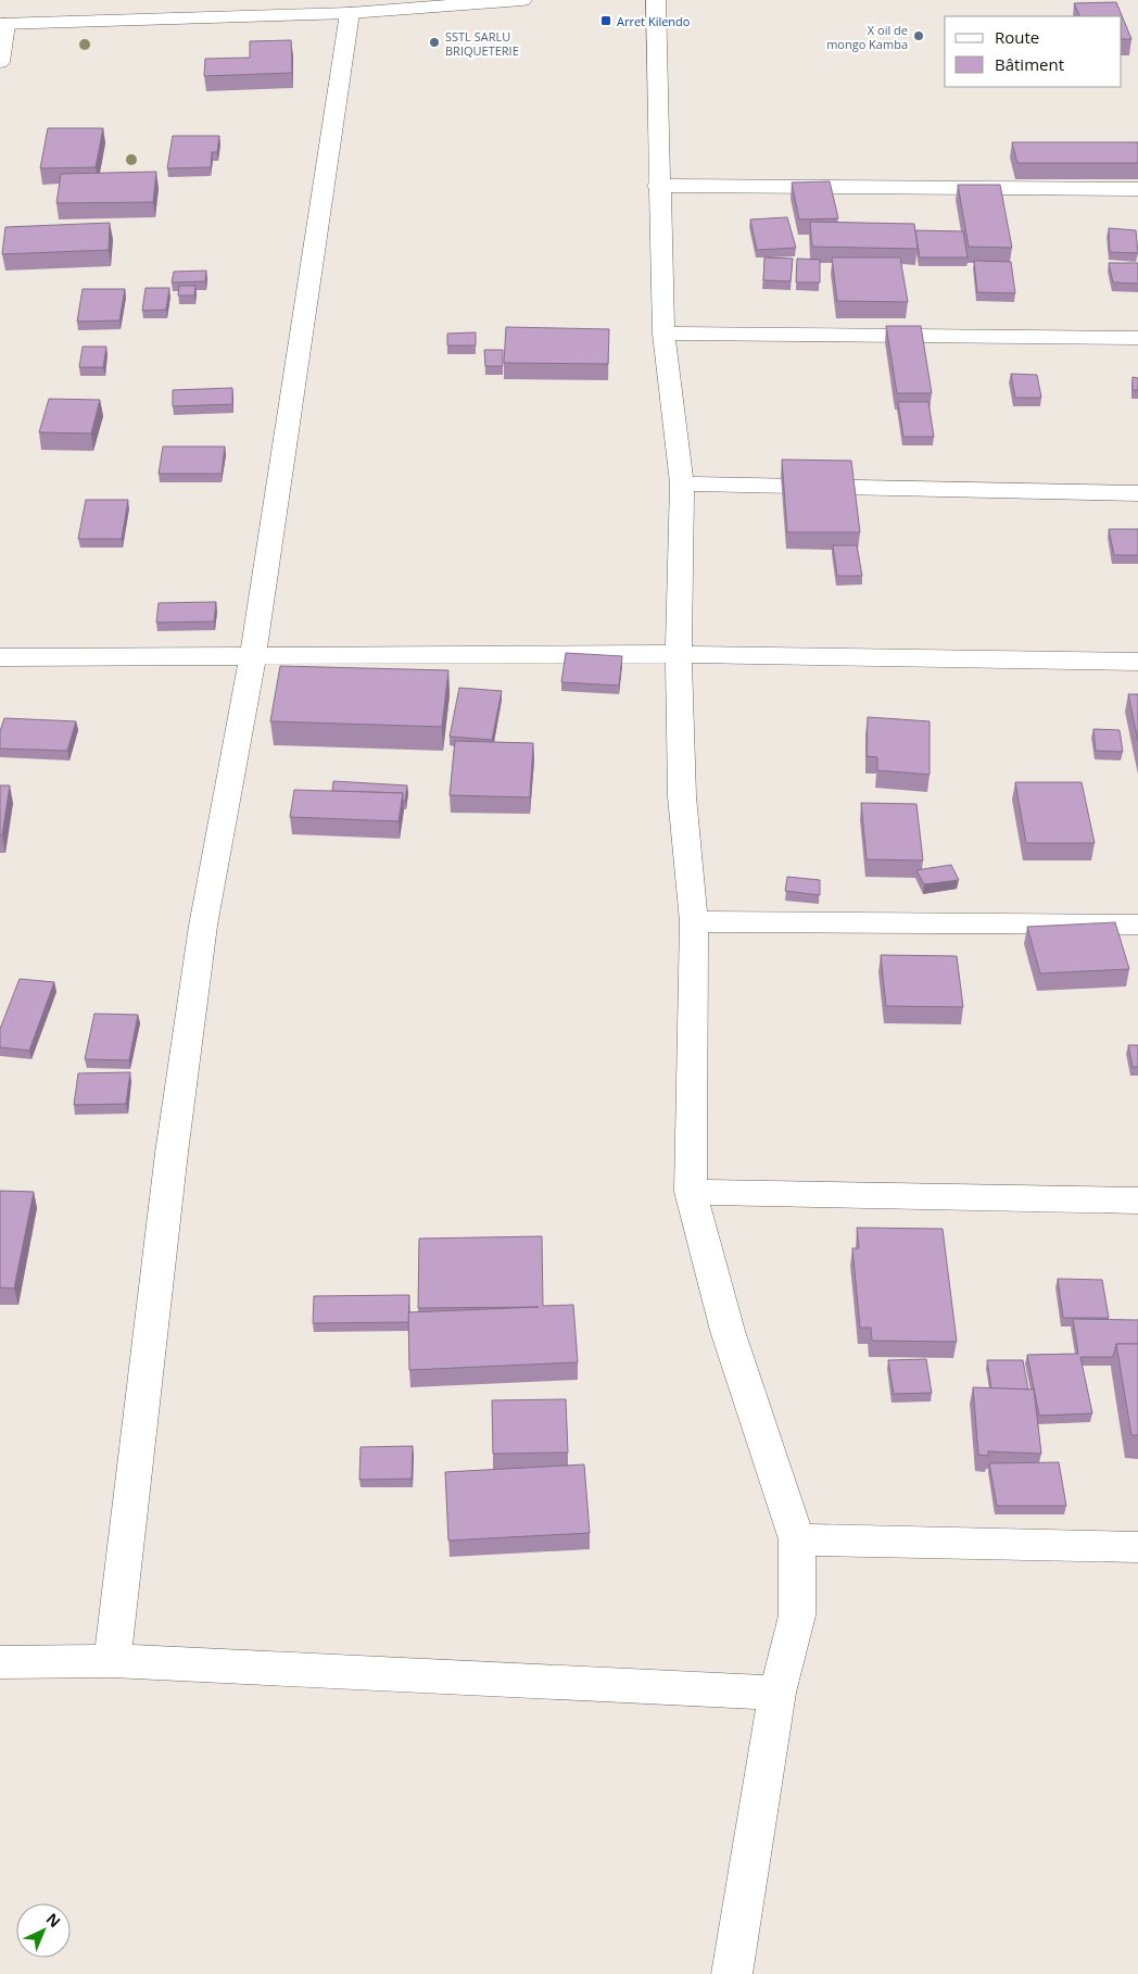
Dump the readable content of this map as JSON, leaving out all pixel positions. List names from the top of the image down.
{
  "places": {
    "transit": ["Arret Kilendo"],
    "other": ["X oil de mongo Kamba", "SSTL SARLU BRIQUETERIE"]
  },
  "legend": ["Route", "Bâtiment"],
  "north": "top right"
}
